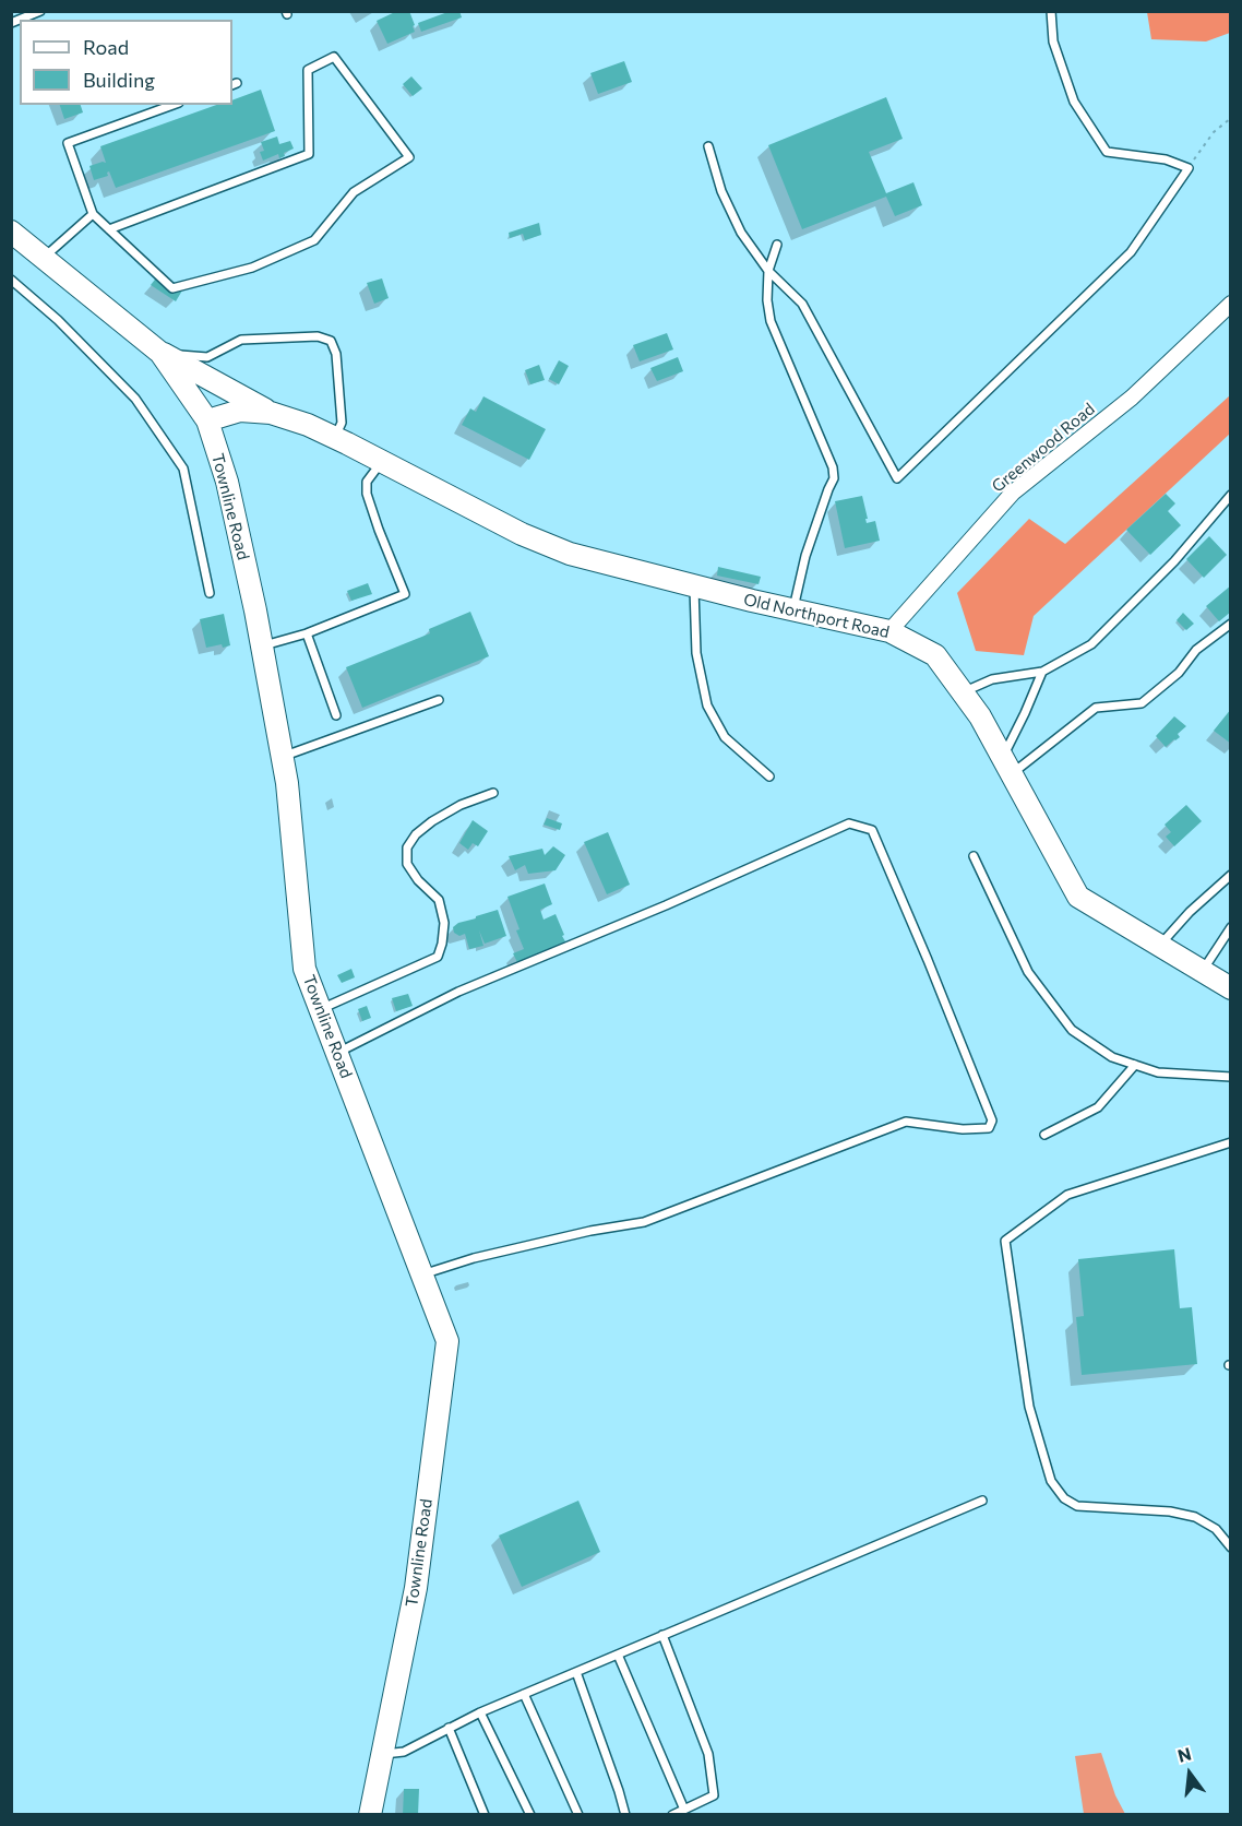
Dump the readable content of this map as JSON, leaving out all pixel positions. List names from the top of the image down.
{
  "streets": {
    "main road": ["Townline Road", "Old Northport Road"],
    "street": ["Greenwood Road"]
  },
  "crossings": [
    ["Greenwood Road", "Old Northport Road"],
    ["Townline Road", "Old Northport Road"]
  ],
  "legend": ["Road", "Building"],
  "north": "top"
}
